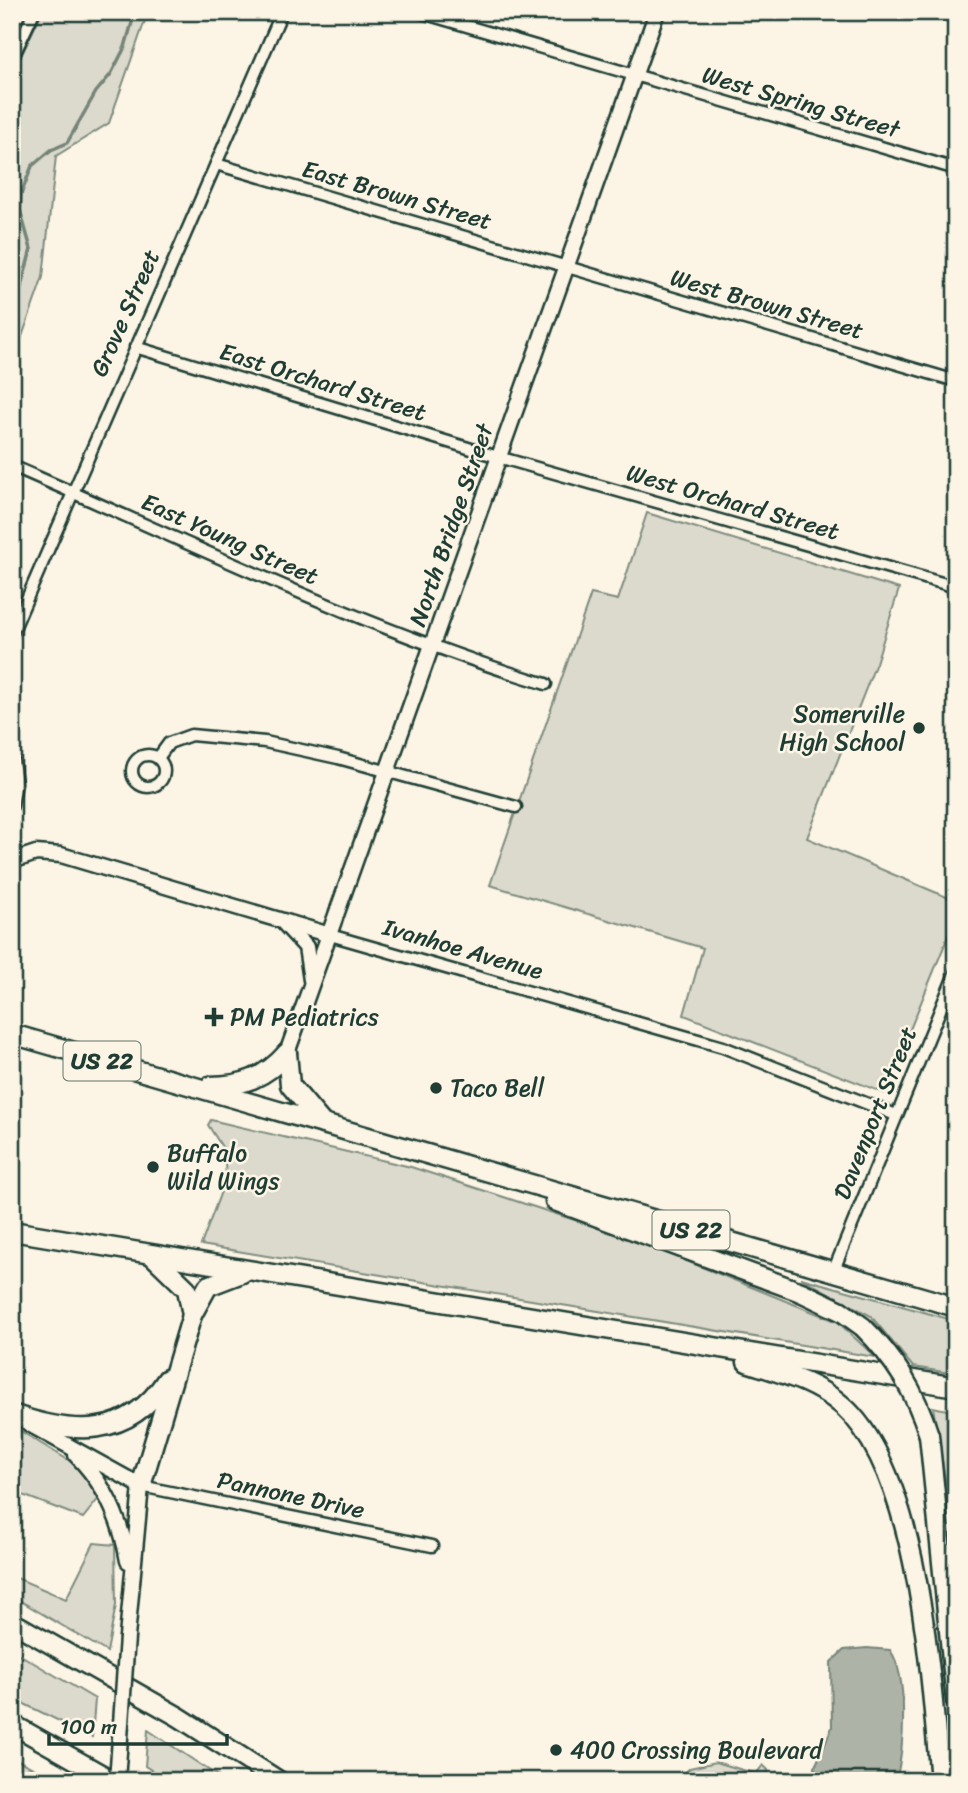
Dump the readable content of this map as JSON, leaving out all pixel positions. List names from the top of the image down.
{
  "streets": {
    "highway": ["US 22"],
    "street": [
      "West Spring Street",
      "East Brown Street",
      "West Brown Street",
      "Grove Street",
      "East Orchard Street",
      "West Orchard Street",
      "North Bridge Street",
      "East Young Street",
      "Ivanhoe Avenue",
      "Davenport Street",
      "Pannone Drive"
    ]
  },
  "crossings": [
    ["West Spring Street", "North Bridge Street"],
    ["East Brown Street", "West Brown Street"],
    ["East Brown Street", "Grove Street"],
    ["East Brown Street", "North Bridge Street"],
    ["West Brown Street", "North Bridge Street"],
    ["Grove Street", "East Orchard Street"],
    ["Grove Street", "East Young Street"],
    ["East Orchard Street", "West Orchard Street"],
    ["East Orchard Street", "North Bridge Street"],
    ["West Orchard Street", "North Bridge Street"],
    ["North Bridge Street", "East Young Street"],
    ["North Bridge Street", "Ivanhoe Avenue"],
    ["Ivanhoe Avenue", "Davenport Street"],
    ["US 22", "Davenport Street"]
  ],
  "places": {
    "other": [
      "Somerville High School",
      "Taco Bell",
      "Buffalo Wild Wings",
      "400 Crossing Boulevard"
    ],
    "health": ["PM Pediatrics"]
  },
  "scale_bar": "100 m"
}
